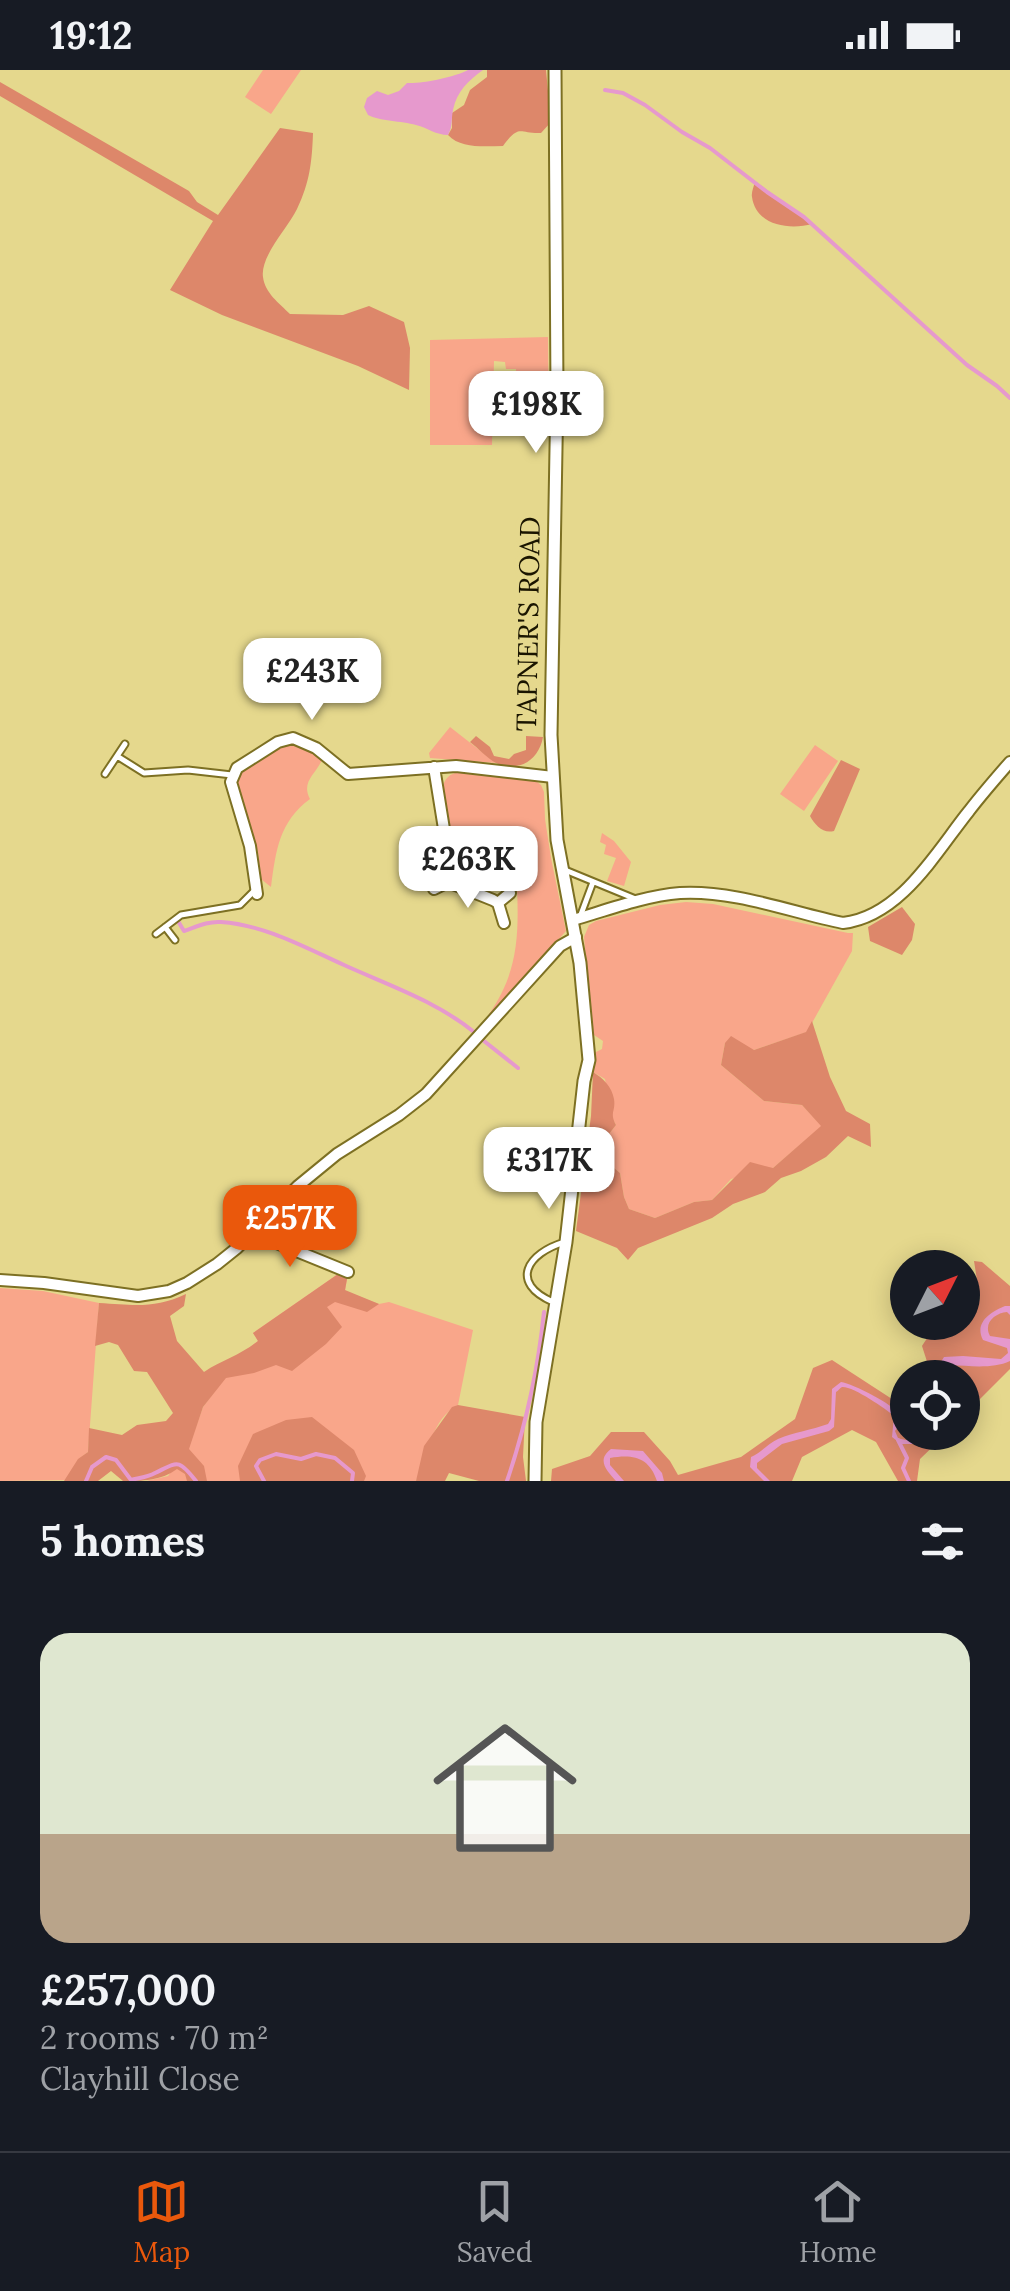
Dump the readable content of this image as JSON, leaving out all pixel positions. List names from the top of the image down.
{
  "streets": {
    "street": ["TAPNER'S ROAD"]
  },
  "north": "top right",
  "page": {
    "status": "19:12",
    "price": [
      "£198K",
      "£243K",
      "£263K",
      "£317K",
      "£257K"
    ],
    "heading": "5 homes",
    "list": [
      {
        "name": "£257,000",
        "note": "2 rooms · 70 m² · Clayhill Close"
      }
    ],
    "tabs": ["Map", "Saved", "Home"]
  }
}
